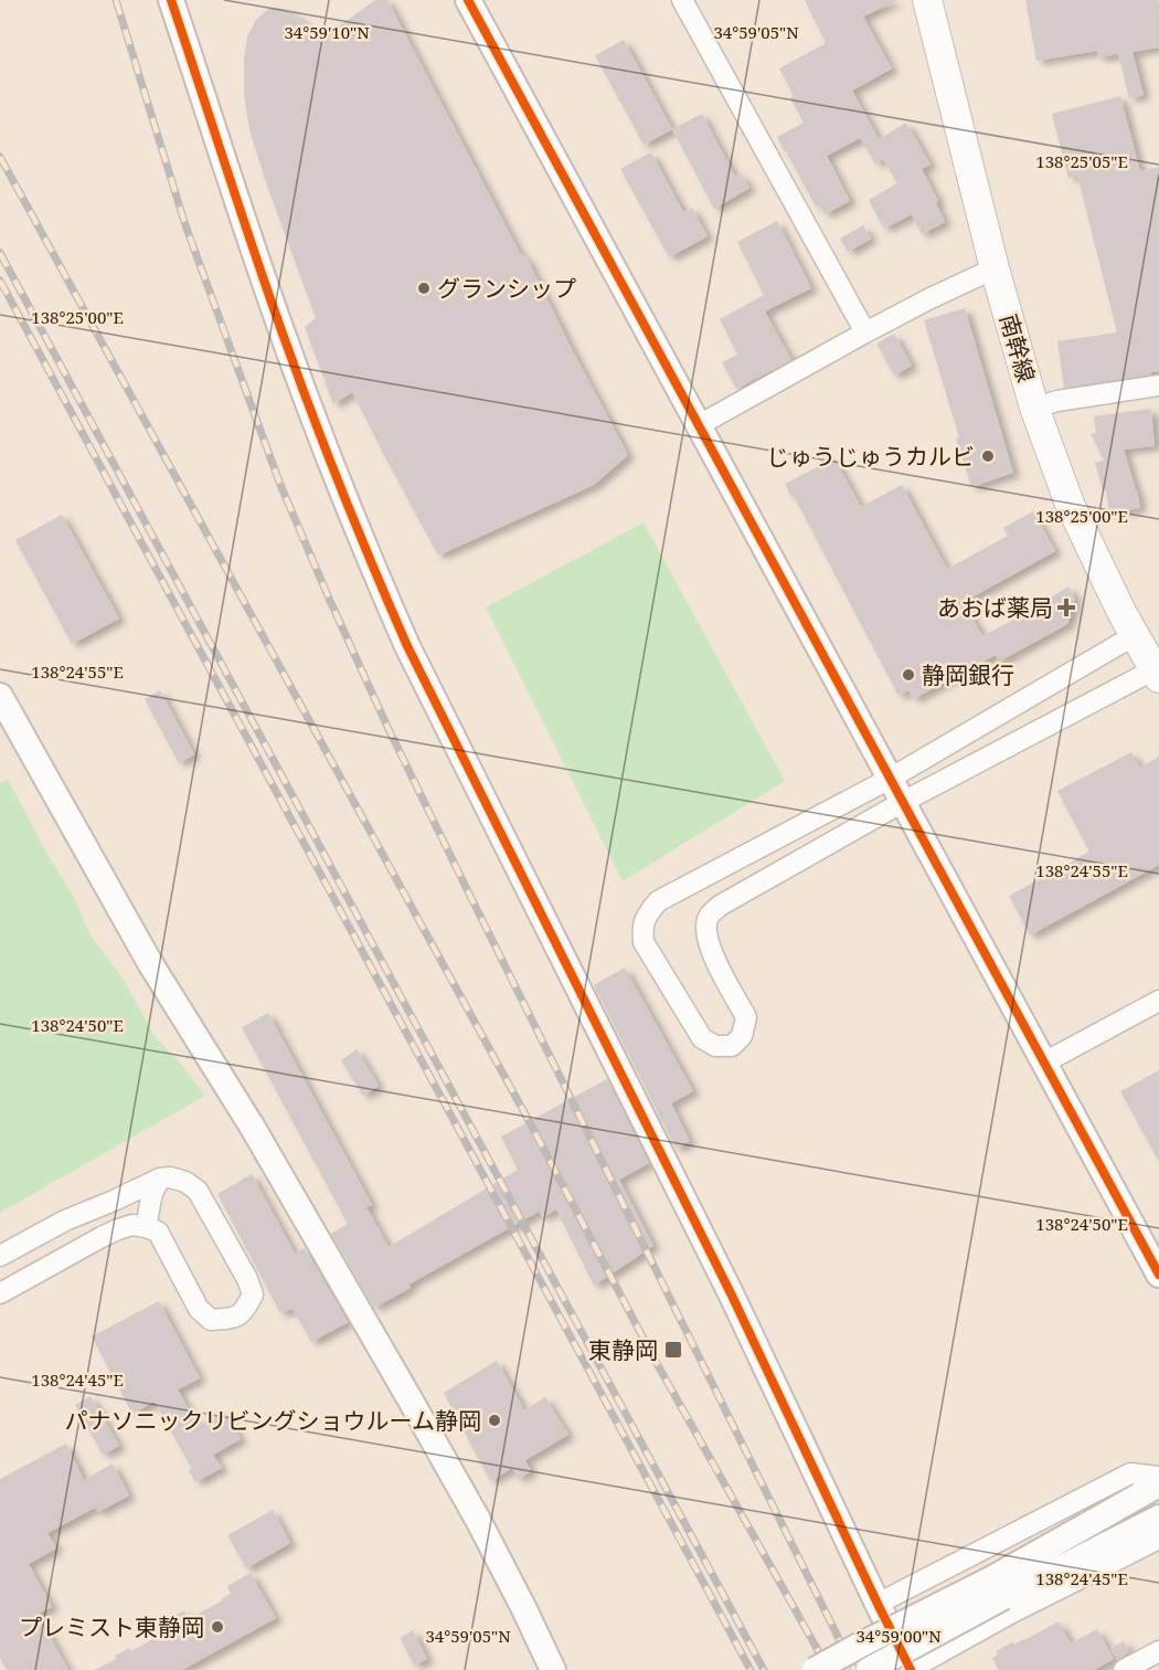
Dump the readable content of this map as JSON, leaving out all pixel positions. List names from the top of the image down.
{
  "streets": {
    "main road": ["南幹線"]
  },
  "places": {
    "other": [
      "グランシップ",
      "じゅうじゅうカルビ",
      "静岡銀行",
      "パナソニックリビングショウルーム静岡",
      "プレミスト東静岡"
    ],
    "health": ["あおば薬局"],
    "transit": ["東静岡"]
  },
  "coordinates": [
    "34°59'10\"N",
    "34°59'05\"N",
    "138°25'05\"E",
    "138°25'00\"E",
    "138°24'55\"E",
    "138°24'50\"E",
    "138°24'45\"E",
    "34°59'00\"N"
  ]
}
